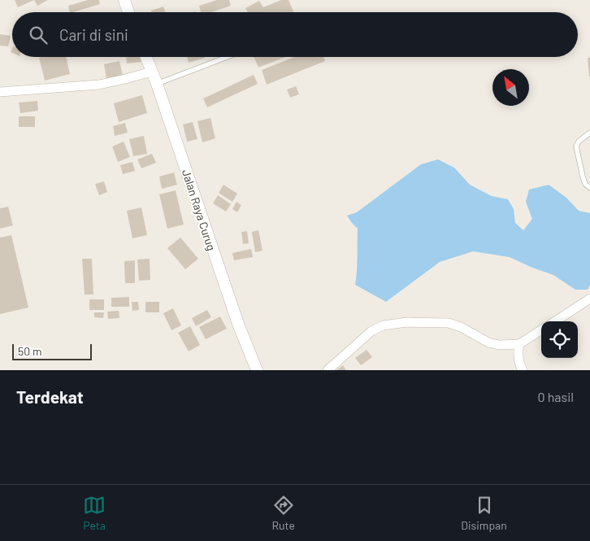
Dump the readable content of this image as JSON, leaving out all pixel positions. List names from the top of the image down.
{
  "streets": {
    "street": ["Jalan Raya Curug"]
  },
  "scale_bar": "50 m",
  "north": "top left",
  "page": {
    "search": "Cari di sini",
    "scale": "50 m",
    "heading": ["Terdekat", "0 hasil"],
    "nav": ["Peta", "Rute", "Disimpan"]
  }
}
